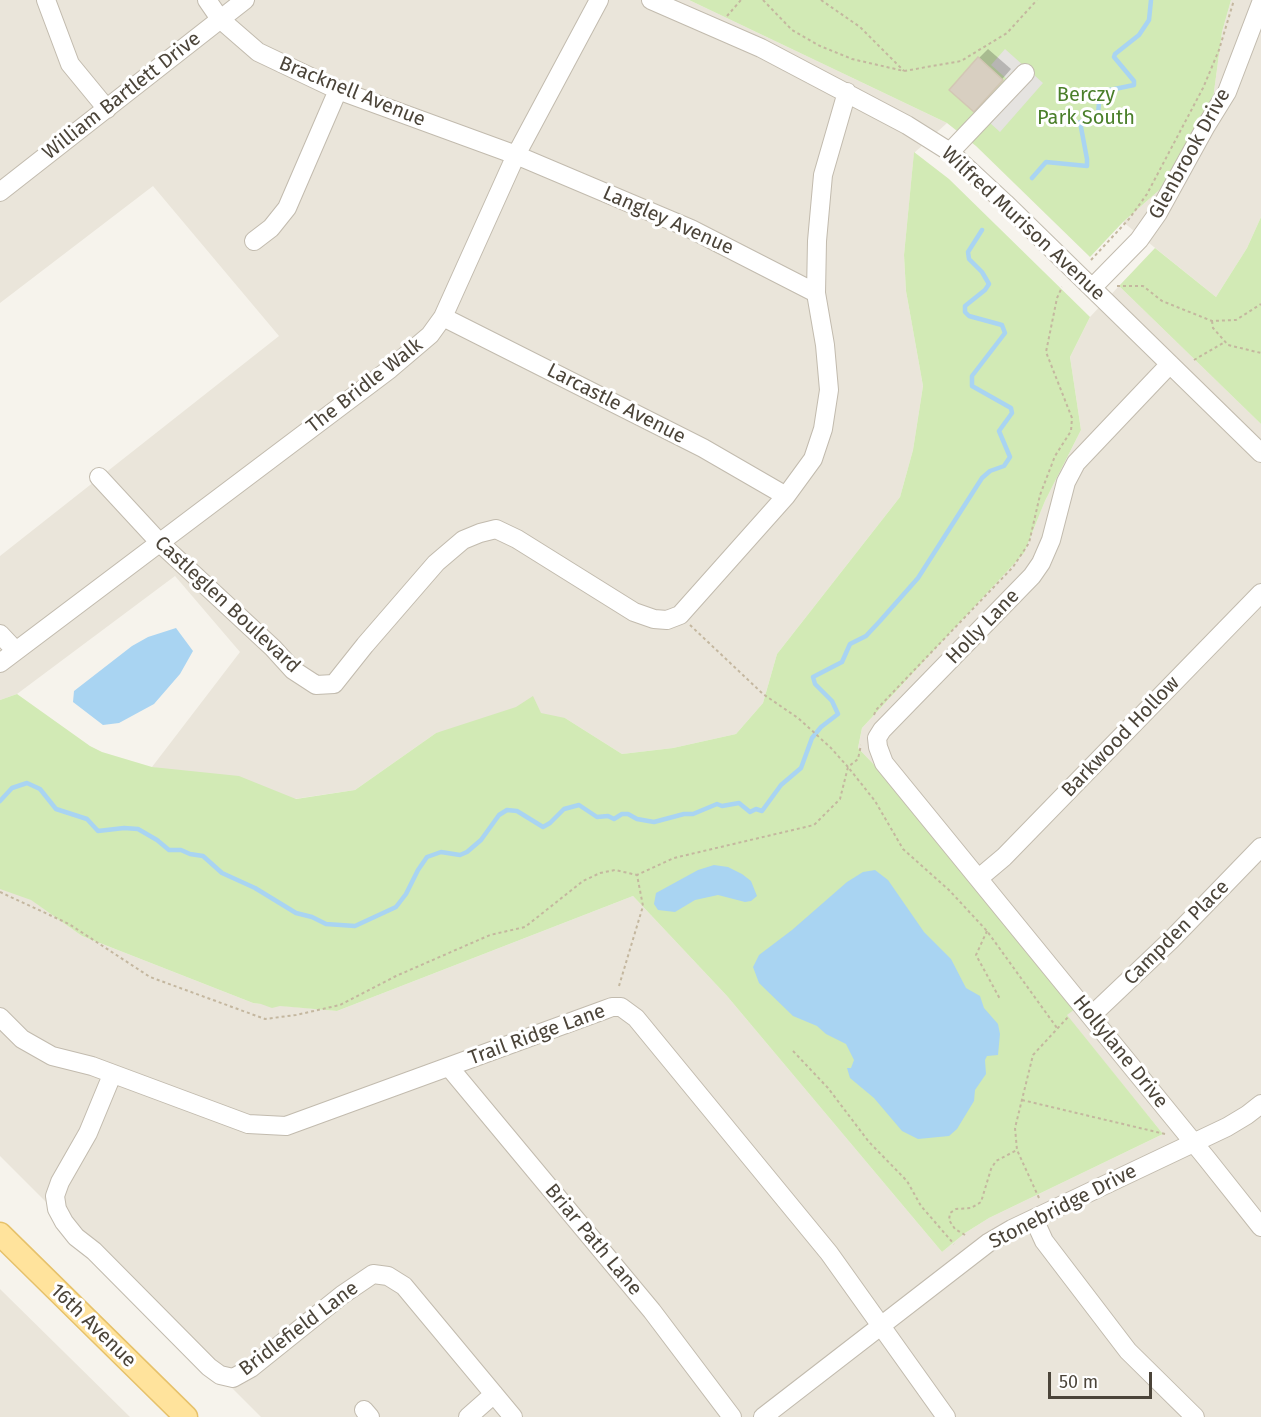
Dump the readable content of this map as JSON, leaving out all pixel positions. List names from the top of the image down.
{
  "streets": {
    "main road": ["16th Avenue"],
    "street": [
      "Bracknell Avenue",
      "William Bartlett Drive",
      "Glenbrook Drive",
      "Langley Avenue",
      "Wilfred Murison Avenue",
      "The Bridle Walk",
      "Larcastle Avenue",
      "Castleglen Boulevard",
      "Holly Lane",
      "Barkwood Hollow",
      "Campden Place",
      "Trail Ridge Lane",
      "Hollylane Drive",
      "Stonebridge Drive",
      "Briar Path Lane",
      "Bridlefield Lane"
    ]
  },
  "crossings": [
    ["Bracknell Avenue", "William Bartlett Drive"],
    ["Bracknell Avenue", "Langley Avenue"],
    ["Bracknell Avenue", "The Bridle Walk"],
    ["Glenbrook Drive", "Wilfred Murison Avenue"],
    ["Langley Avenue", "The Bridle Walk"],
    ["Wilfred Murison Avenue", "Holly Lane"],
    ["The Bridle Walk", "Larcastle Avenue"],
    ["The Bridle Walk", "Castleglen Boulevard"],
    ["Holly Lane", "Barkwood Hollow"],
    ["Holly Lane", "Hollylane Drive"],
    ["Barkwood Hollow", "Hollylane Drive"],
    ["Campden Place", "Hollylane Drive"],
    ["Trail Ridge Lane", "Stonebridge Drive"],
    ["Trail Ridge Lane", "Briar Path Lane"],
    ["Trail Ridge Lane", "Bridlefield Lane"],
    ["Hollylane Drive", "Stonebridge Drive"]
  ],
  "parks": ["Berczy Park South"],
  "scale_bar": "50 m"
}
